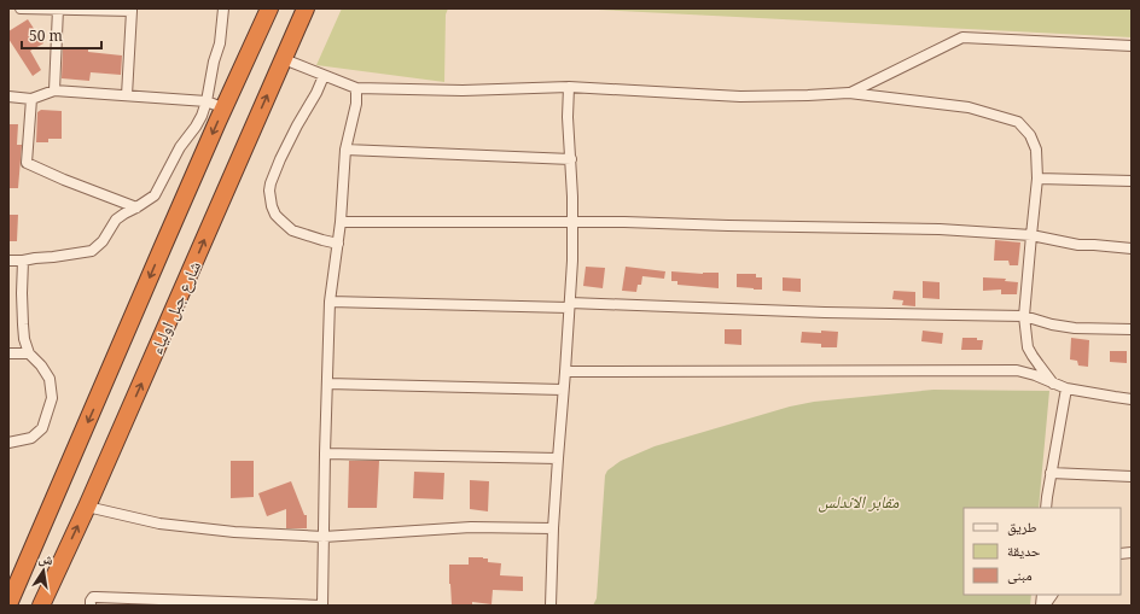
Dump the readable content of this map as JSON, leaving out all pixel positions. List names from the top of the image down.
{
  "streets": {
    "highway": ["شارع جبل اولياء"]
  },
  "parks": ["مقابر الاندلس"],
  "legend": ["طريق", "حديقة", "مبنى"],
  "scale_bar": "50 m",
  "north": "top"
}
